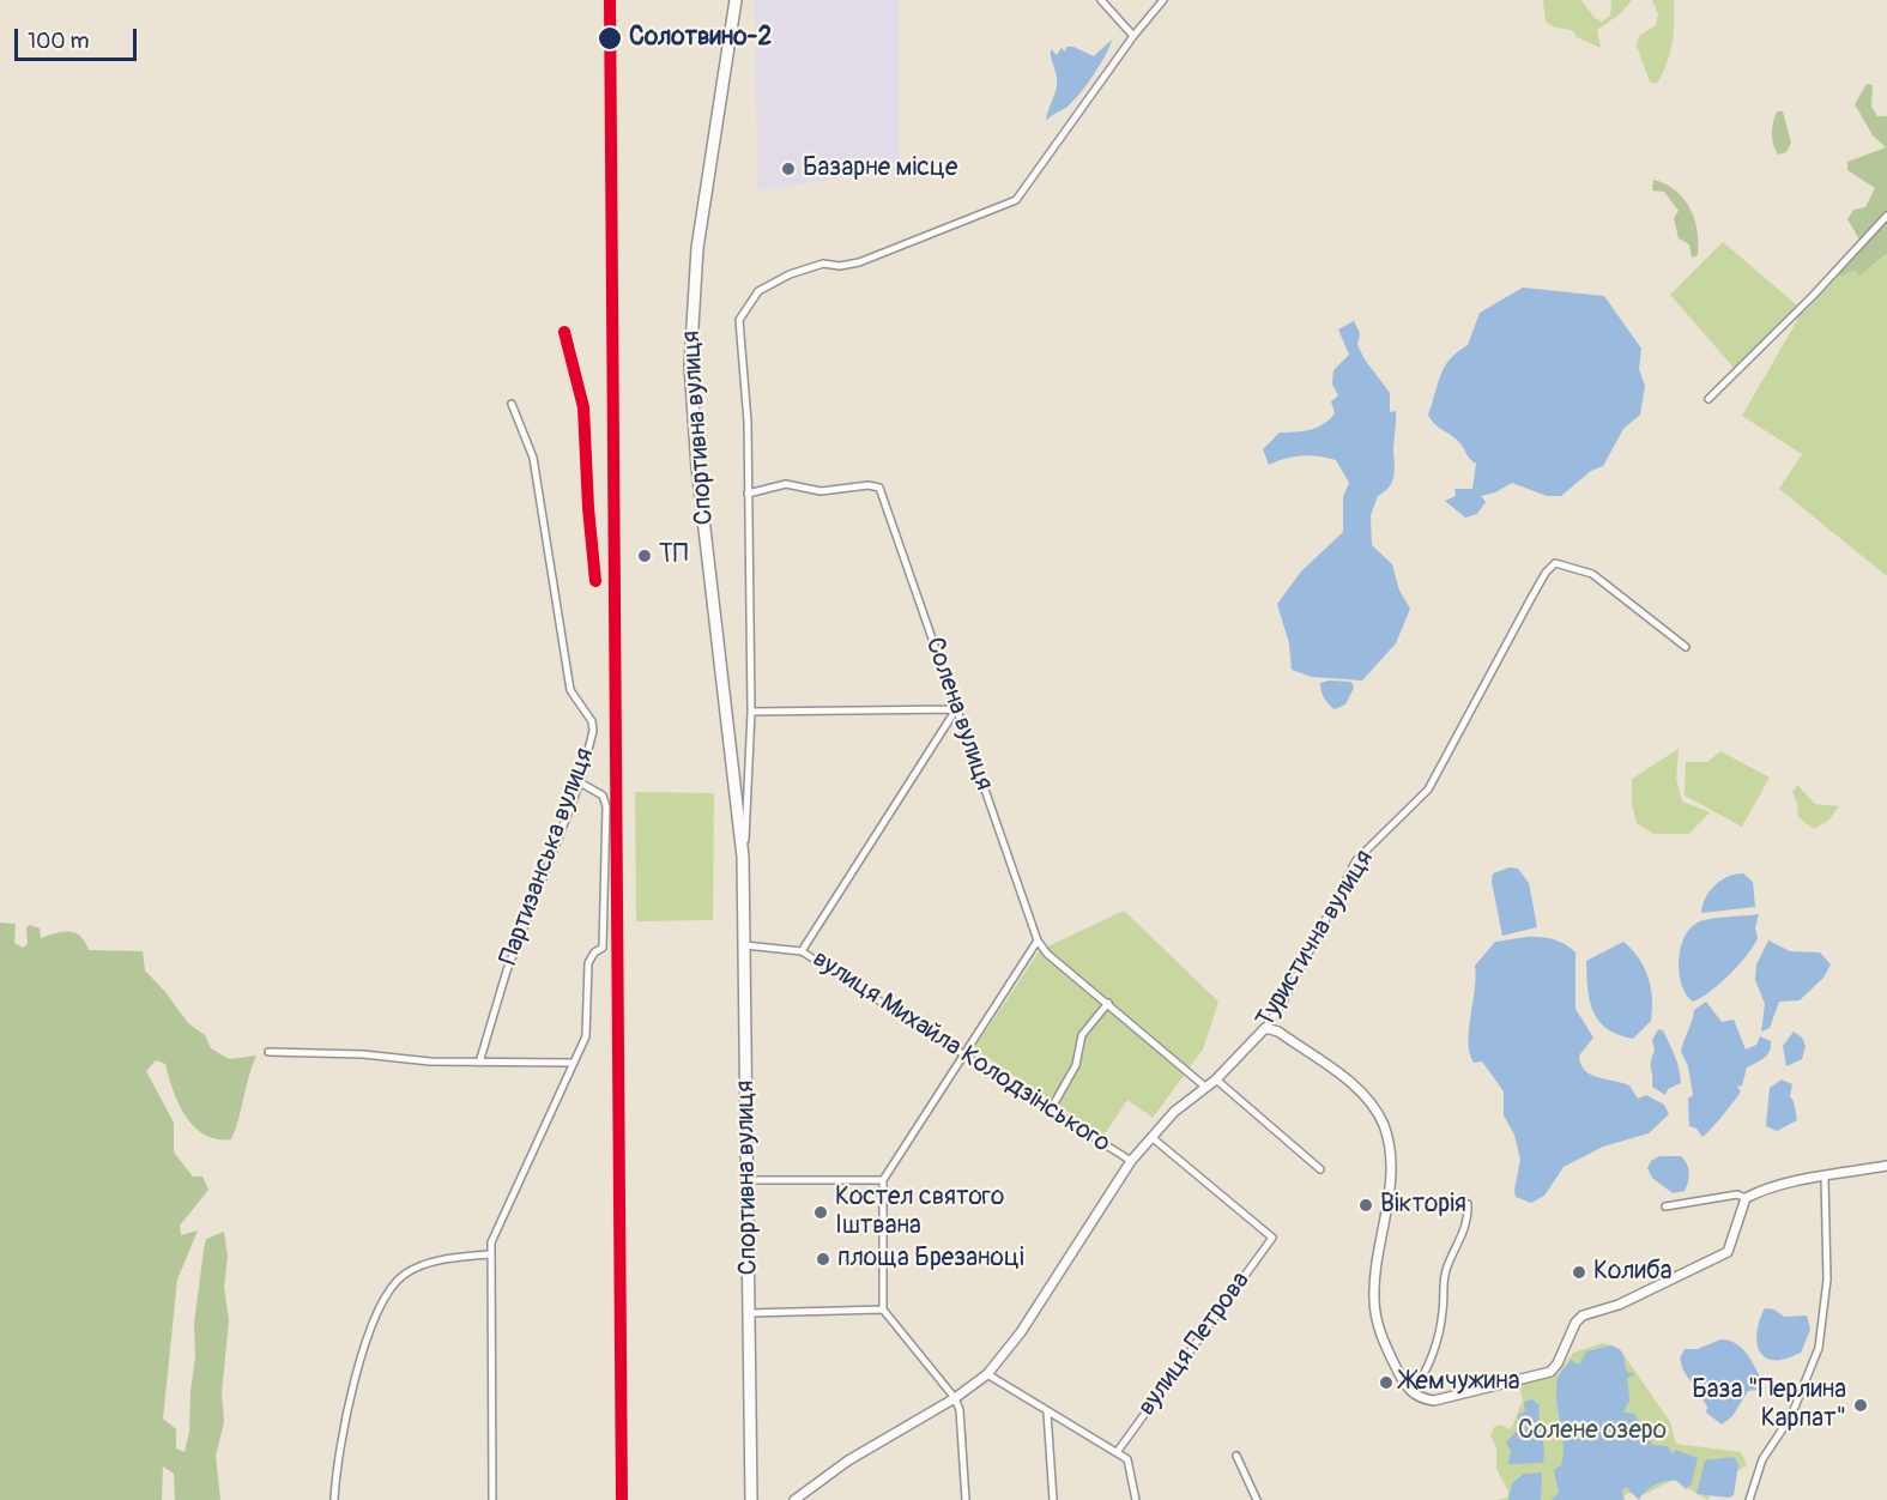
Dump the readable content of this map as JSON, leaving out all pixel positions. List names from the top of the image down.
{
  "streets": {
    "main road": ["Спортивна вулиця"],
    "street": [
      "Солена вулиця",
      "Партизанська вулиця",
      "Туристична вулиця",
      "вулиця Михайла Колодзінського",
      "вулиця Петрова"
    ]
  },
  "crossings": [
    ["Спортивна вулиця", "Солена вулиця"],
    ["Спортивна вулиця", "вулиця Михайла Колодзінського"],
    ["Туристична вулиця", "вулиця Михайла Колодзінського"],
    ["Туристична вулиця", "вулиця Петрова"]
  ],
  "parks": ["Солене озеро"],
  "places": [
    "Солотвино-2",
    "Базарне місце",
    "ТП",
    "Вікторія",
    "Костел святого Іштвана",
    "площа Брезаноці",
    "Колиба",
    "Жемчужина",
    "База \"Перлина Карпат\""
  ],
  "scale_bar": "100 m"
}
